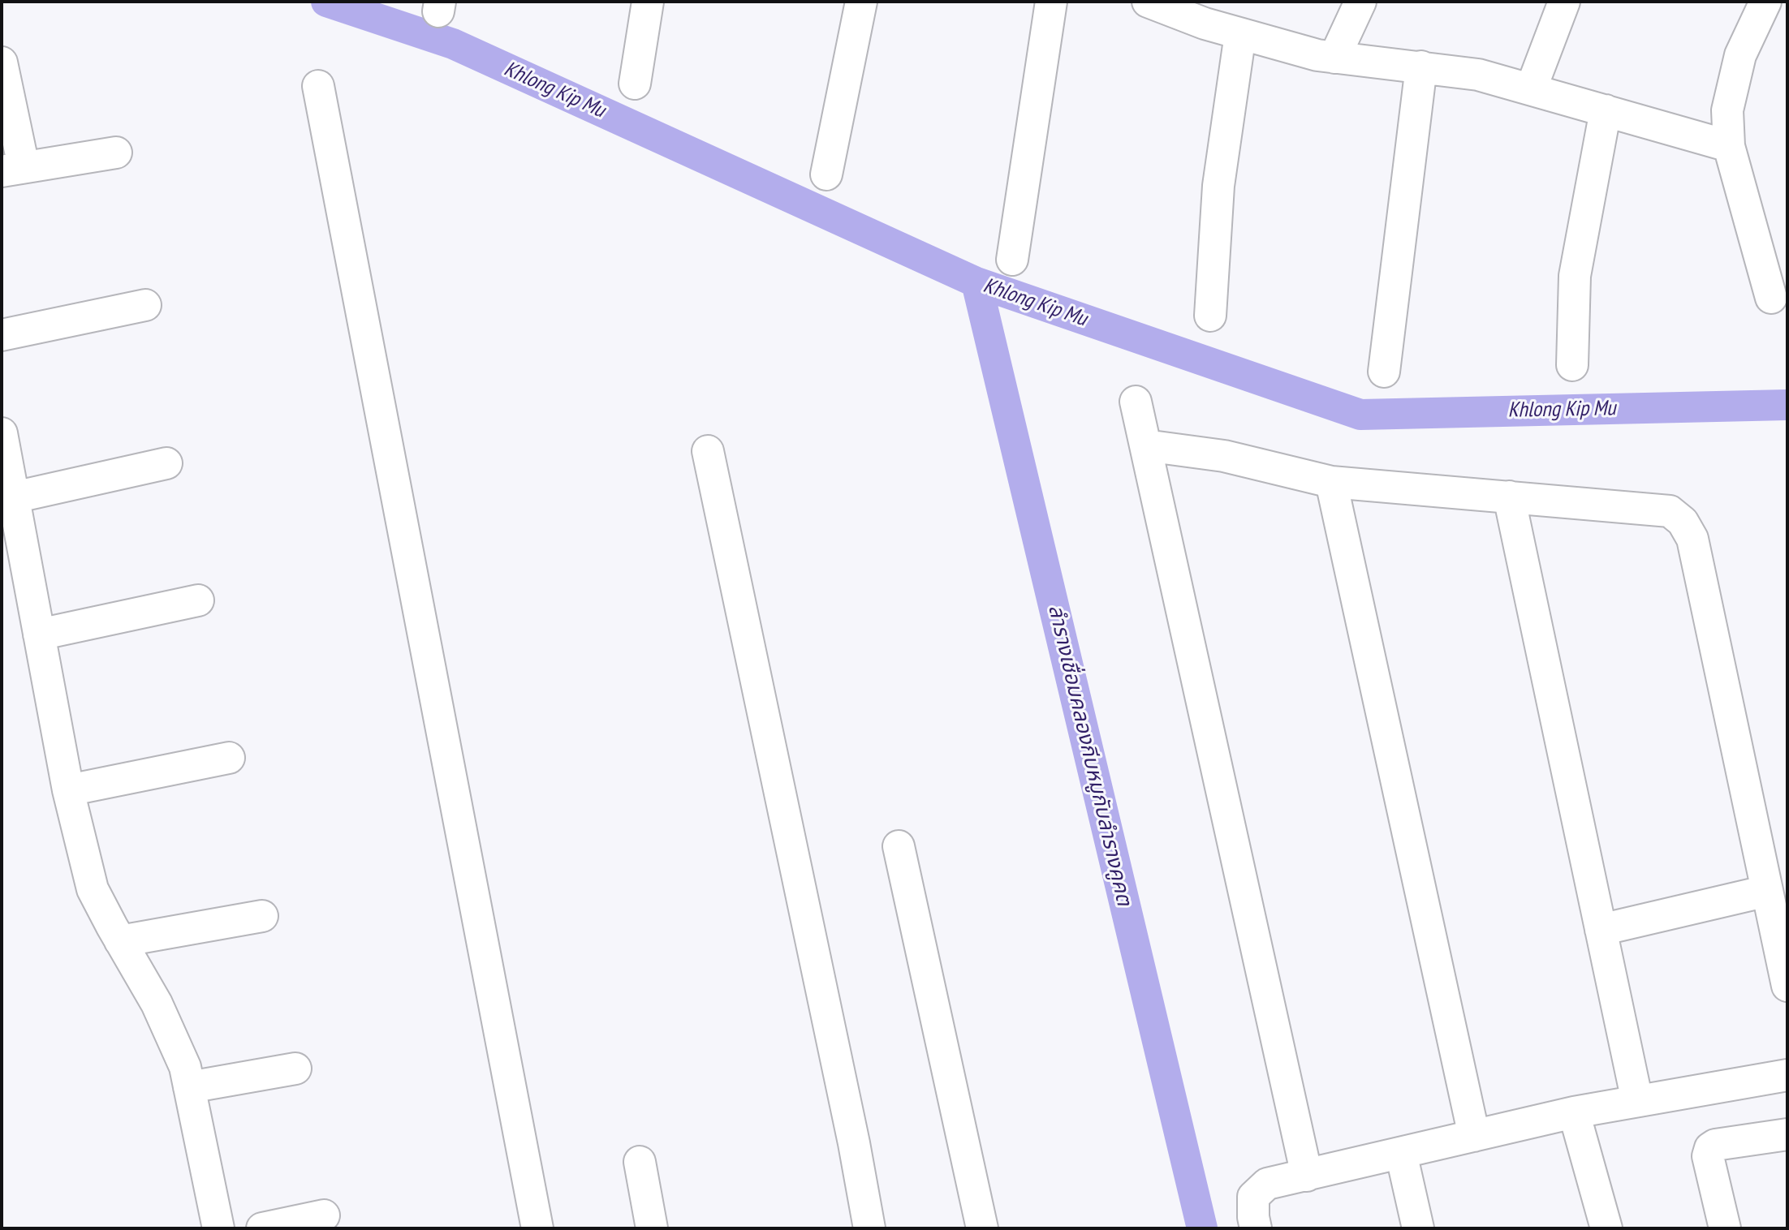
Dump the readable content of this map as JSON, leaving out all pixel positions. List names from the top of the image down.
{
  "water": ["Khlong Kip Mu", "ลำรางเชื่อมคลองกีบหมูกับลำรางคูคต"]
}
